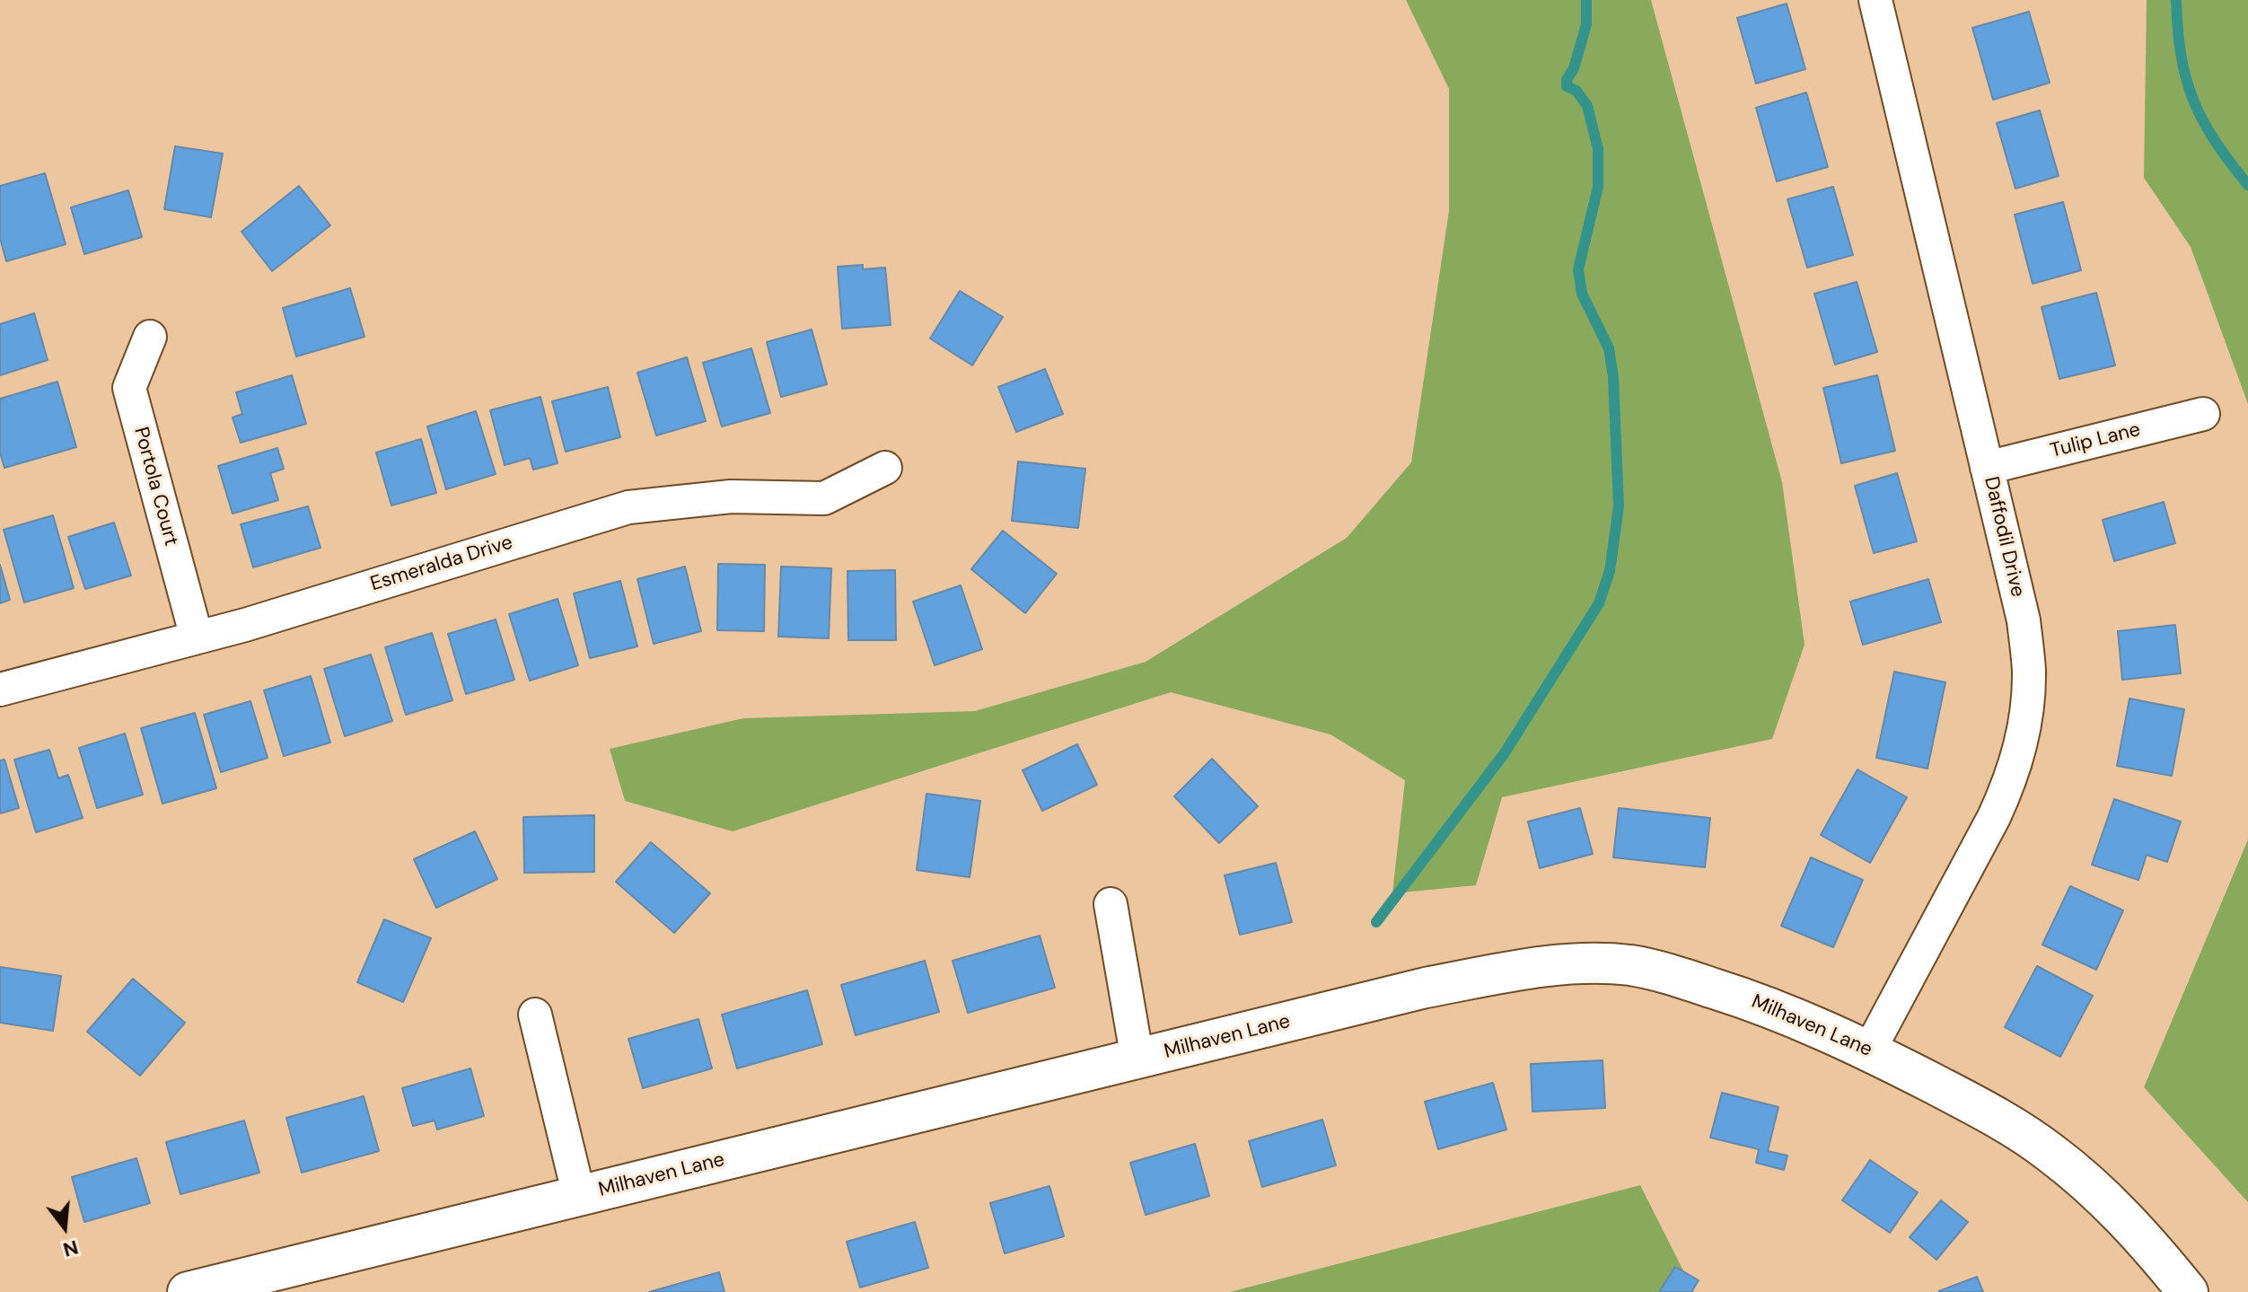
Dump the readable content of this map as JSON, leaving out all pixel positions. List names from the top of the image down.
{
  "streets": {
    "street": [
      "Tulip Lane",
      "Portola Court",
      "Daffodil Drive",
      "Esmeralda Drive",
      "Milhaven Lane"
    ]
  },
  "crossings": [
    ["Tulip Lane", "Daffodil Drive"],
    ["Portola Court", "Esmeralda Drive"],
    ["Daffodil Drive", "Milhaven Lane"]
  ],
  "north": "bottom"
}
